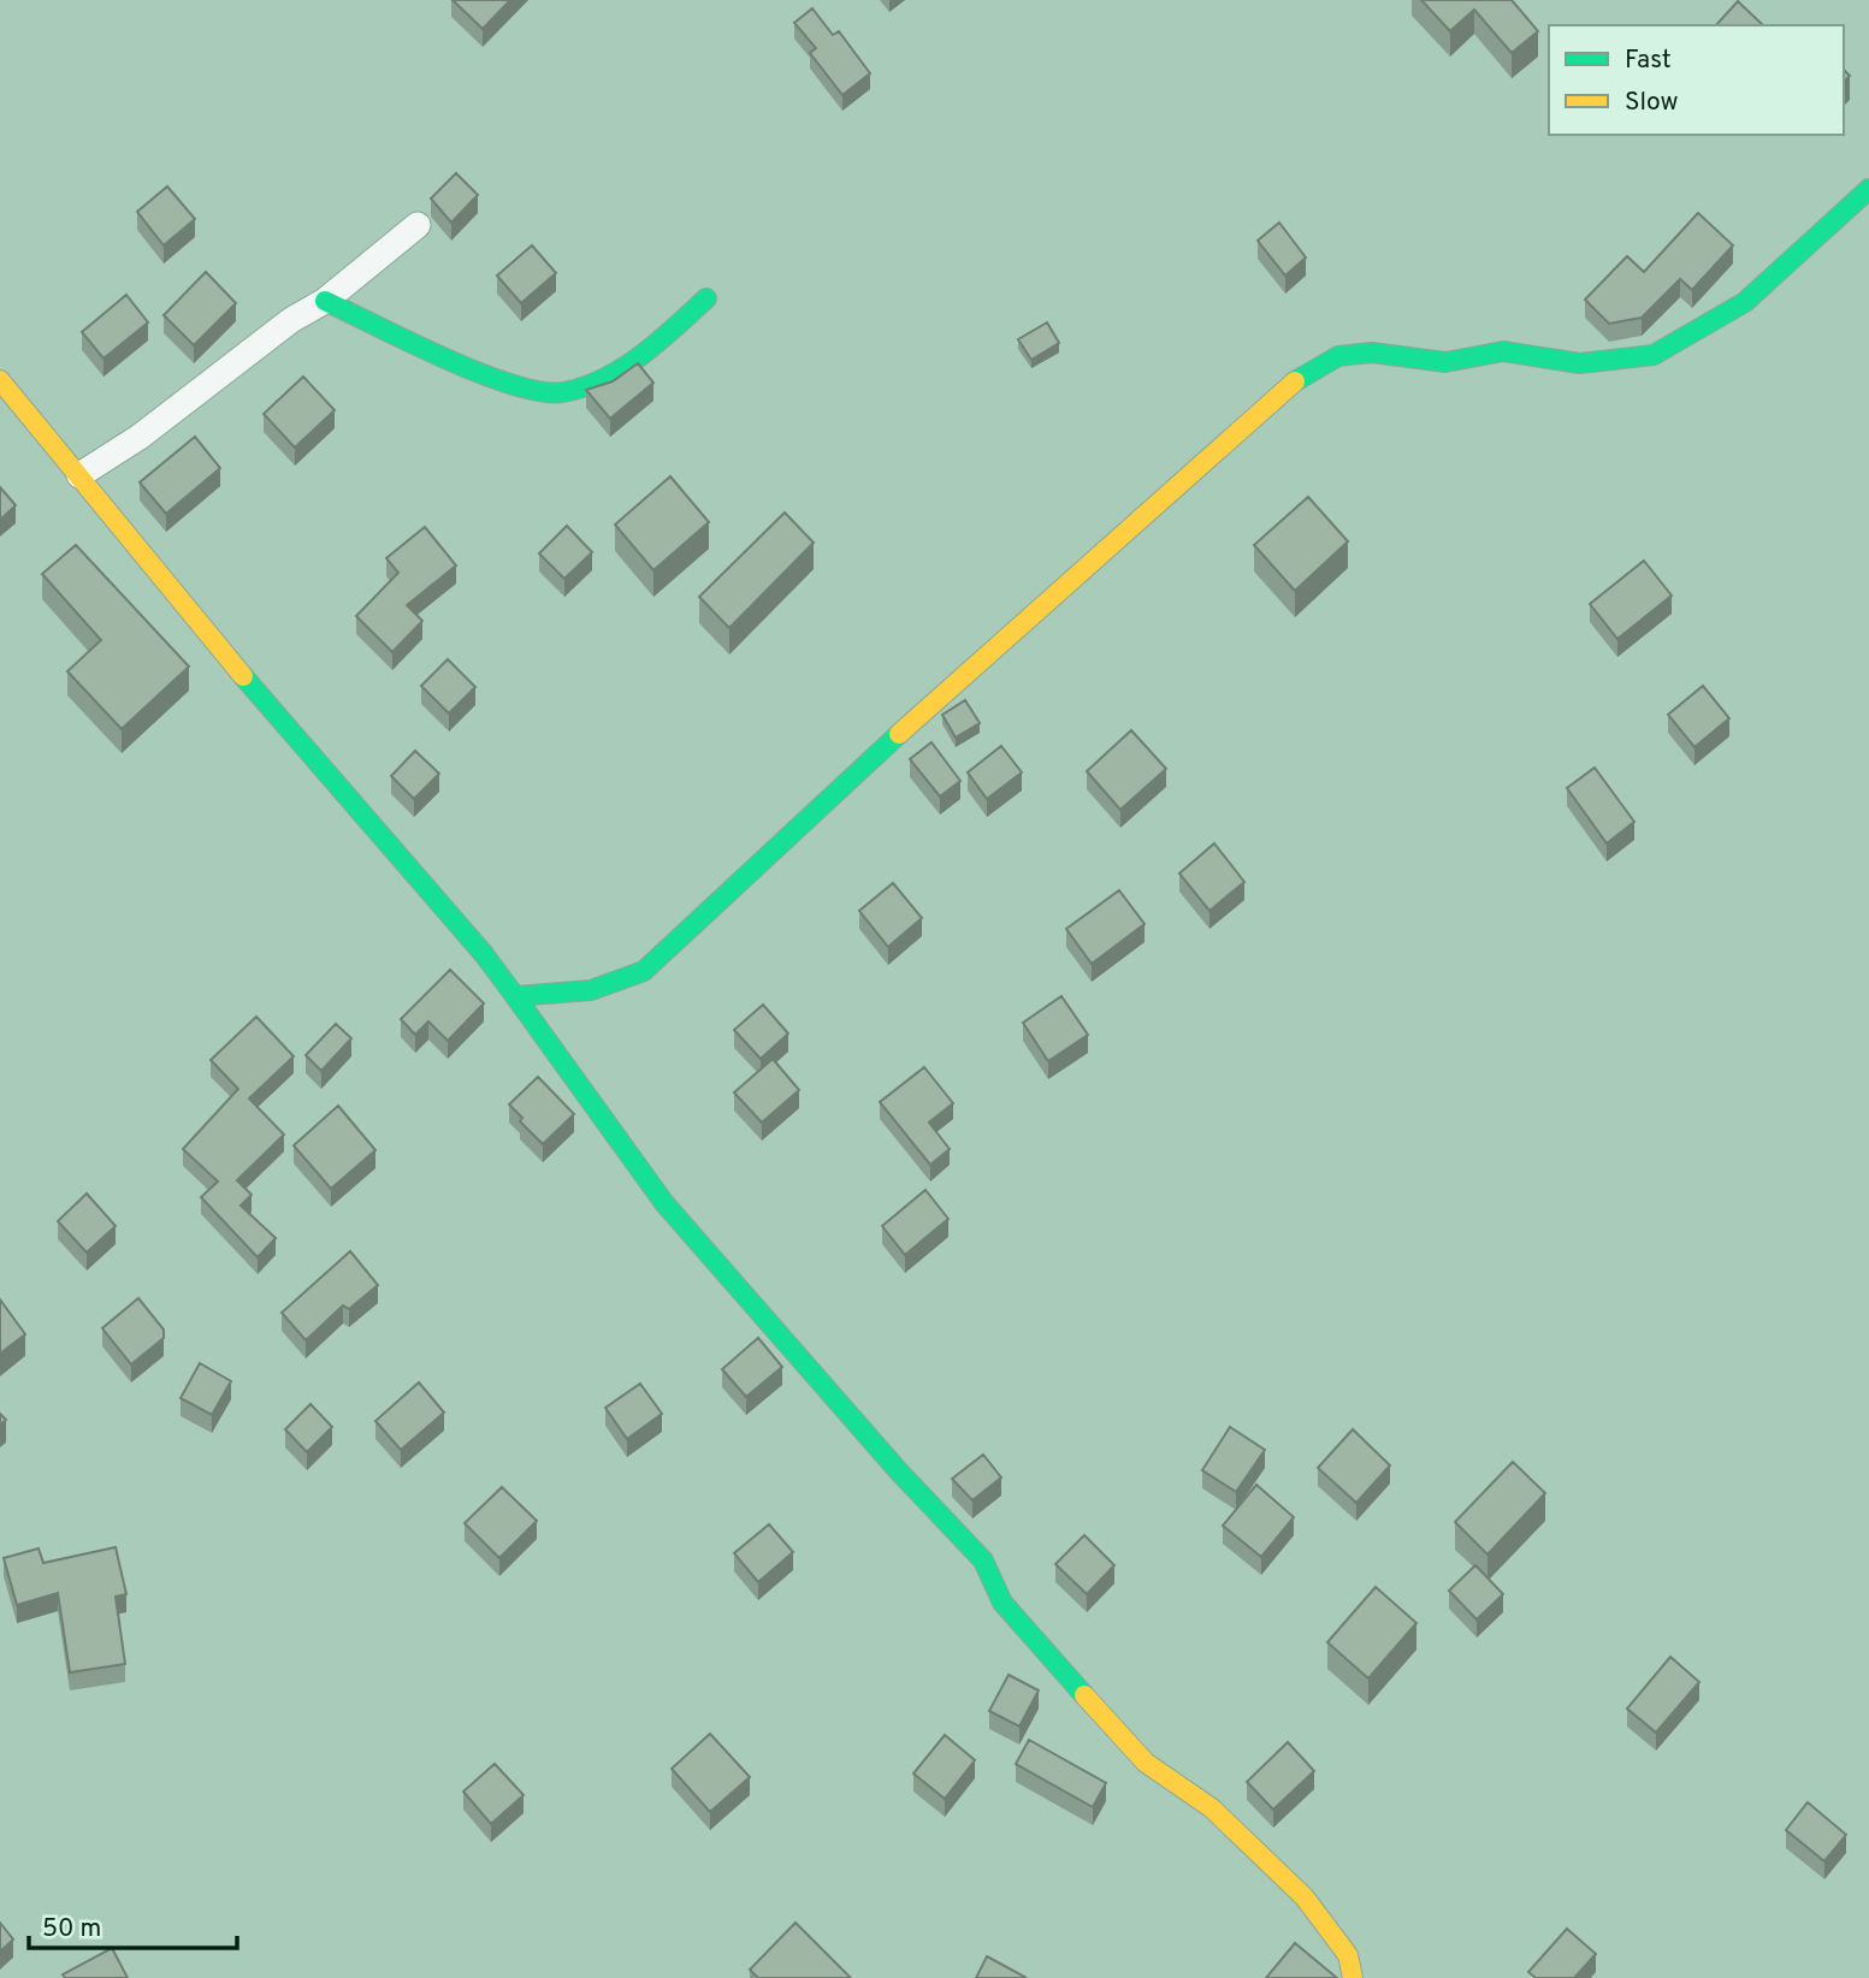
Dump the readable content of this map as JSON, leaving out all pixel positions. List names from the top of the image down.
{
  "legend": ["Fast", "Slow"],
  "scale_bar": "50 m"
}
